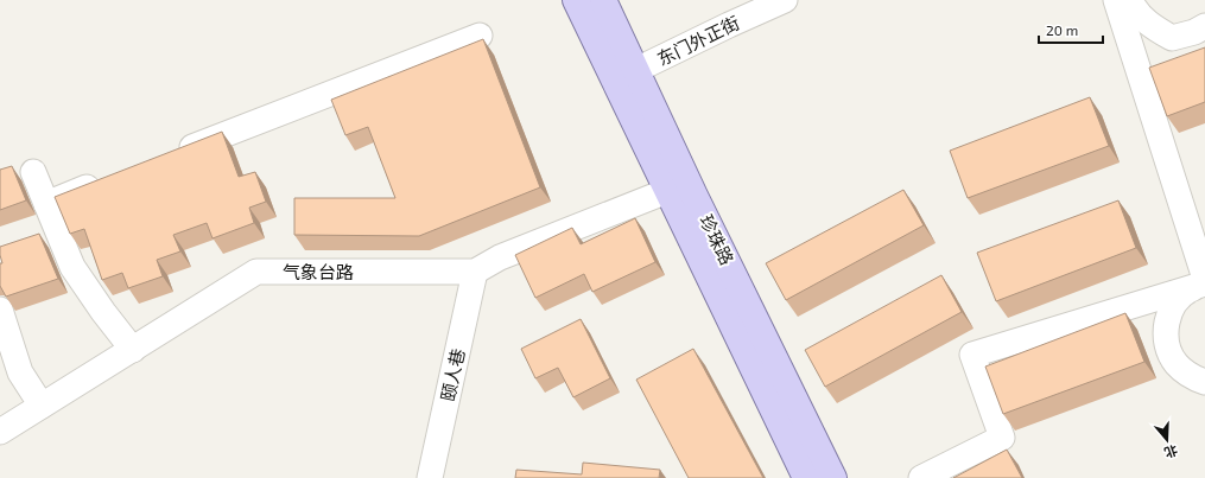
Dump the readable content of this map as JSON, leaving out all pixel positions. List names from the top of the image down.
{
  "streets": {
    "main road": ["珍珠路"],
    "street": ["东门外正街", "气象台路", "颐人巷"]
  },
  "crossings": [
    ["东门外正街", "珍珠路"],
    ["气象台路", "颐人巷"]
  ],
  "scale_bar": "20 m",
  "north": "bottom"
}
